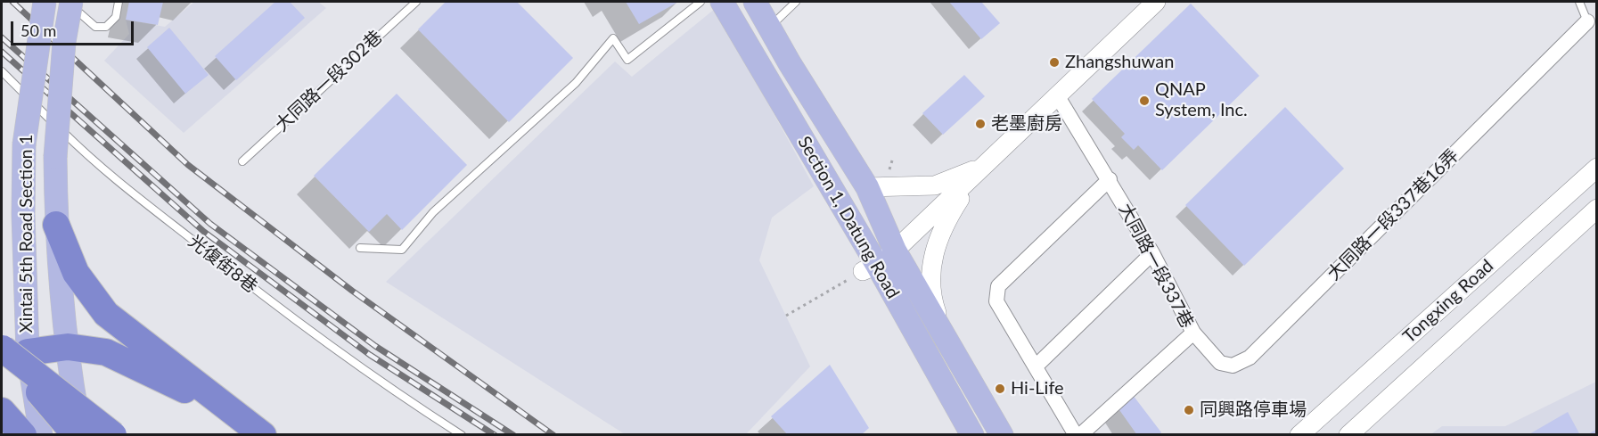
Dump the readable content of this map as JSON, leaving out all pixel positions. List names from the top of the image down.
{
  "streets": {
    "main road": ["Section 1, Datung Road", "Xintai 5th Road Section 1"],
    "street": ["大同路一段337巷16弄", "大同路一段337巷", "Tongxing Road"],
    "lane": ["大同路一段302巷", "光復街8巷"]
  },
  "crossings": [
    ["大同路一段337巷16弄", "大同路一段337巷"]
  ],
  "places": [
    "Zhangshuwan",
    "QNAP System, Inc.",
    "老墨廚房",
    "Hi-Life",
    "同興路停車場"
  ],
  "scale_bar": "50 m"
}
